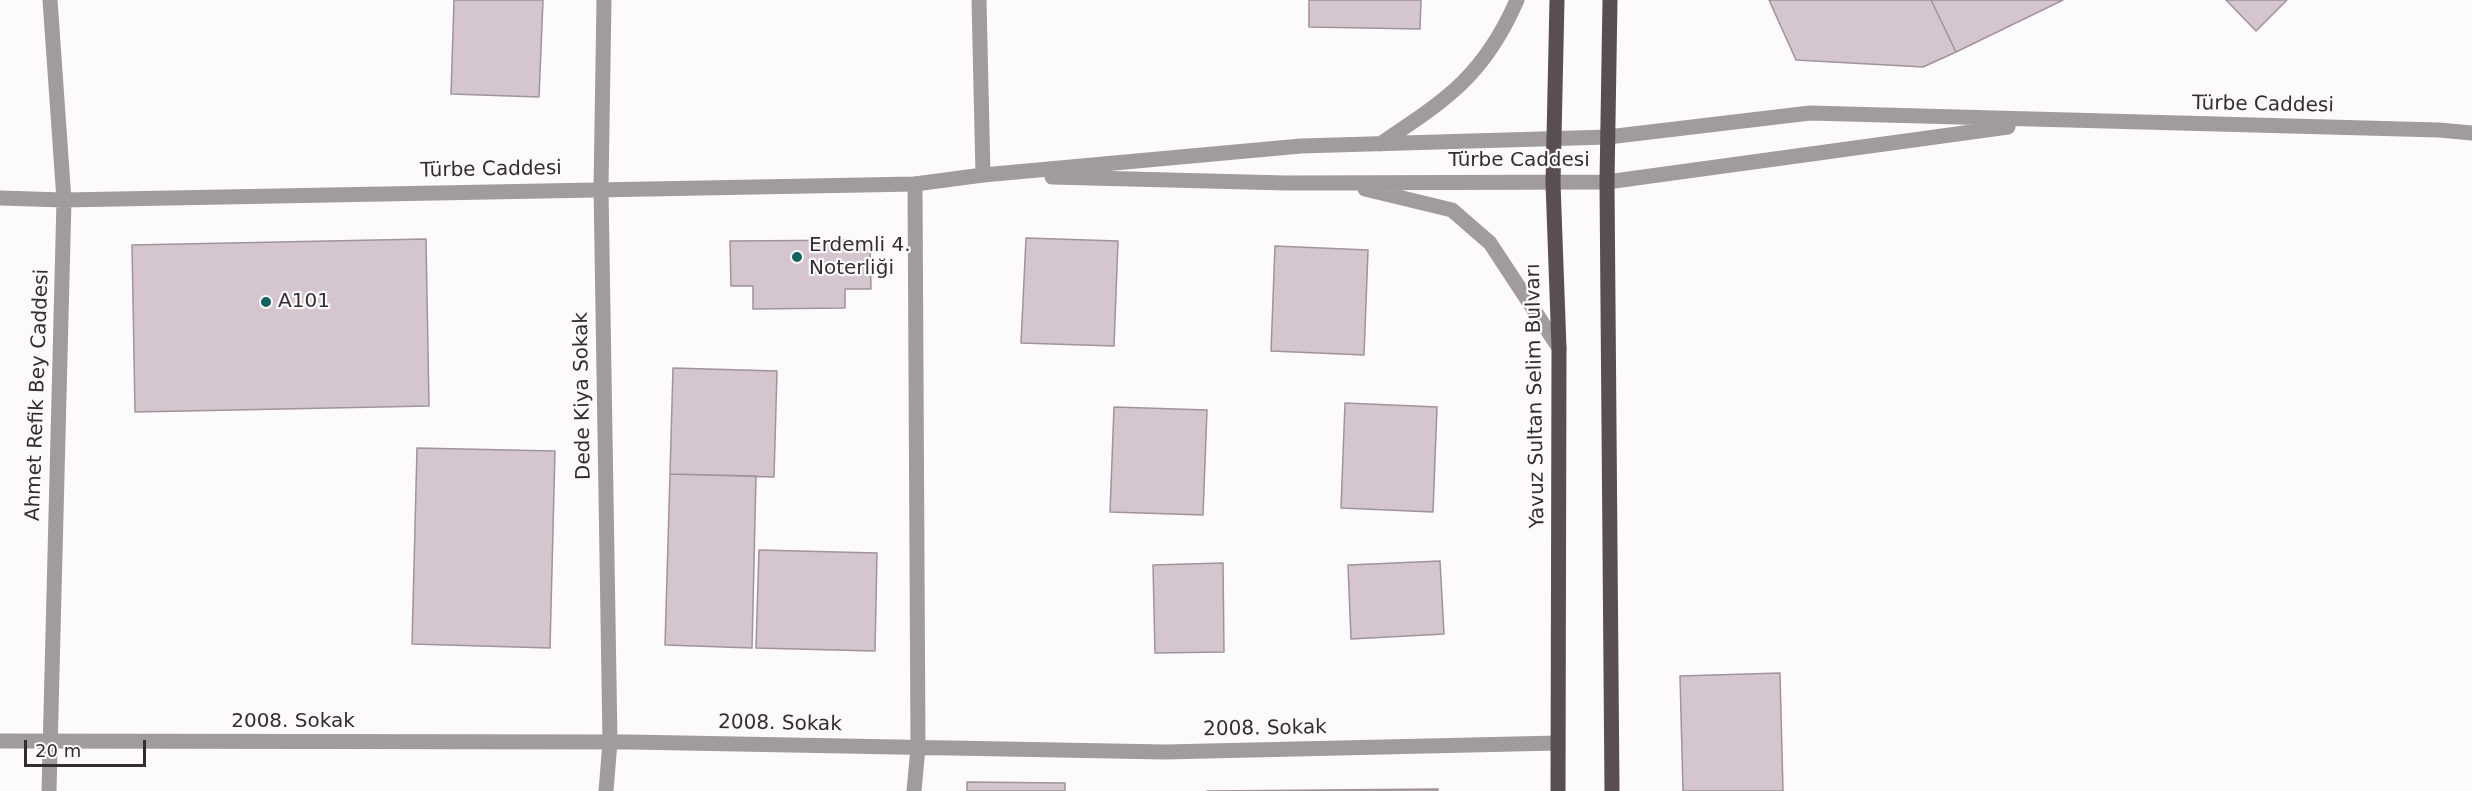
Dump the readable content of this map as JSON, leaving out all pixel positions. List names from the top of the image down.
{
  "streets": {
    "main road": ["Yavuz Sultan Selim Bulvarı"],
    "street": [
      "Türbe Caddesi",
      "Ahmet Refik Bey Caddesi",
      "Dede Kiya Sokak",
      "2008. Sokak"
    ]
  },
  "crossings": [
    ["Türbe Caddesi", "Ahmet Refik Bey Caddesi"],
    ["Türbe Caddesi", "Dede Kiya Sokak"],
    ["Türbe Caddesi", "Yavuz Sultan Selim Bulvarı"],
    ["Ahmet Refik Bey Caddesi", "2008. Sokak"],
    ["Dede Kiya Sokak", "2008. Sokak"],
    ["Yavuz Sultan Selim Bulvarı", "2008. Sokak"]
  ],
  "places": ["Erdemli 4. Noterliği", "A101"],
  "scale_bar": "20 m"
}
